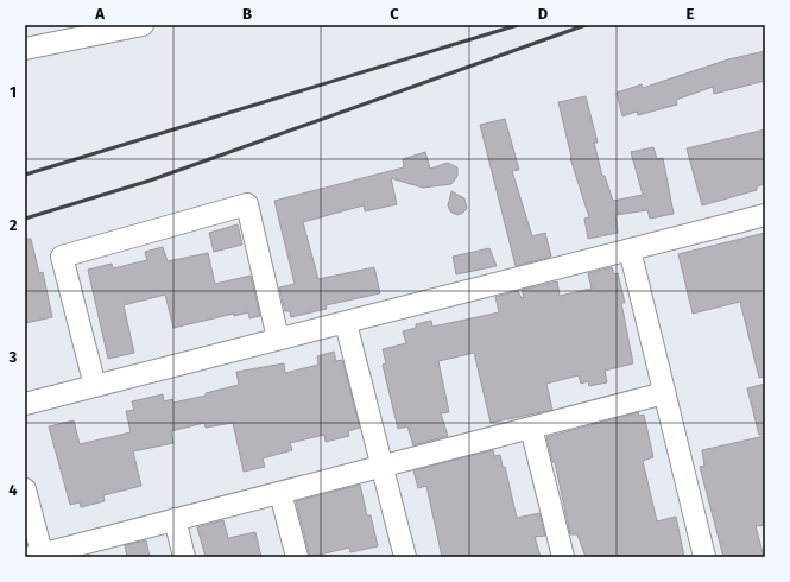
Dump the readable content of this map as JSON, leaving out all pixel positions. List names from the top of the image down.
{
  "grid": {
    "columns": [
      "A",
      "B",
      "C",
      "D",
      "E"
    ],
    "rows": [
      "1",
      "2",
      "3",
      "4"
    ]
  }
}
